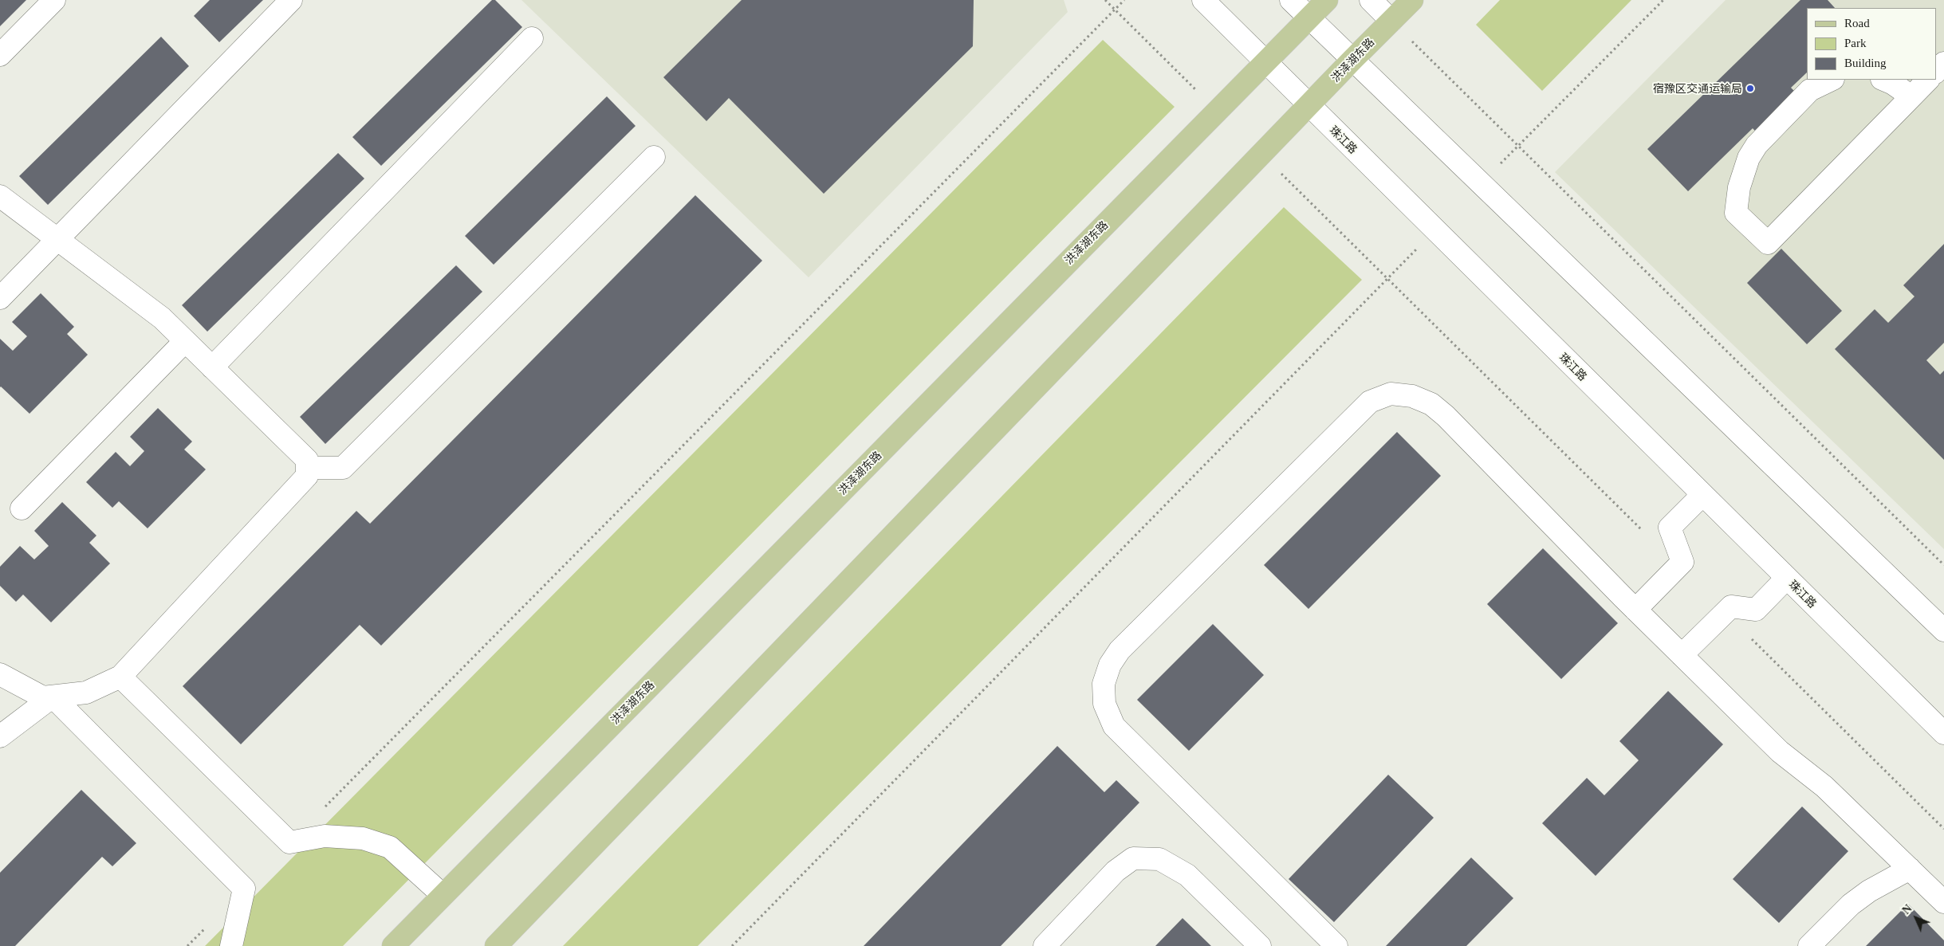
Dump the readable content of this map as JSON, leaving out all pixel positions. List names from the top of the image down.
{
  "streets": {
    "main road": ["洪泽湖东路"],
    "street": ["珠江路"]
  },
  "crossings": [
    ["洪泽湖东路", "珠江路"]
  ],
  "places": ["宿豫区交通运输局"],
  "legend": ["Road", "Park", "Building"],
  "north": "top left"
}
